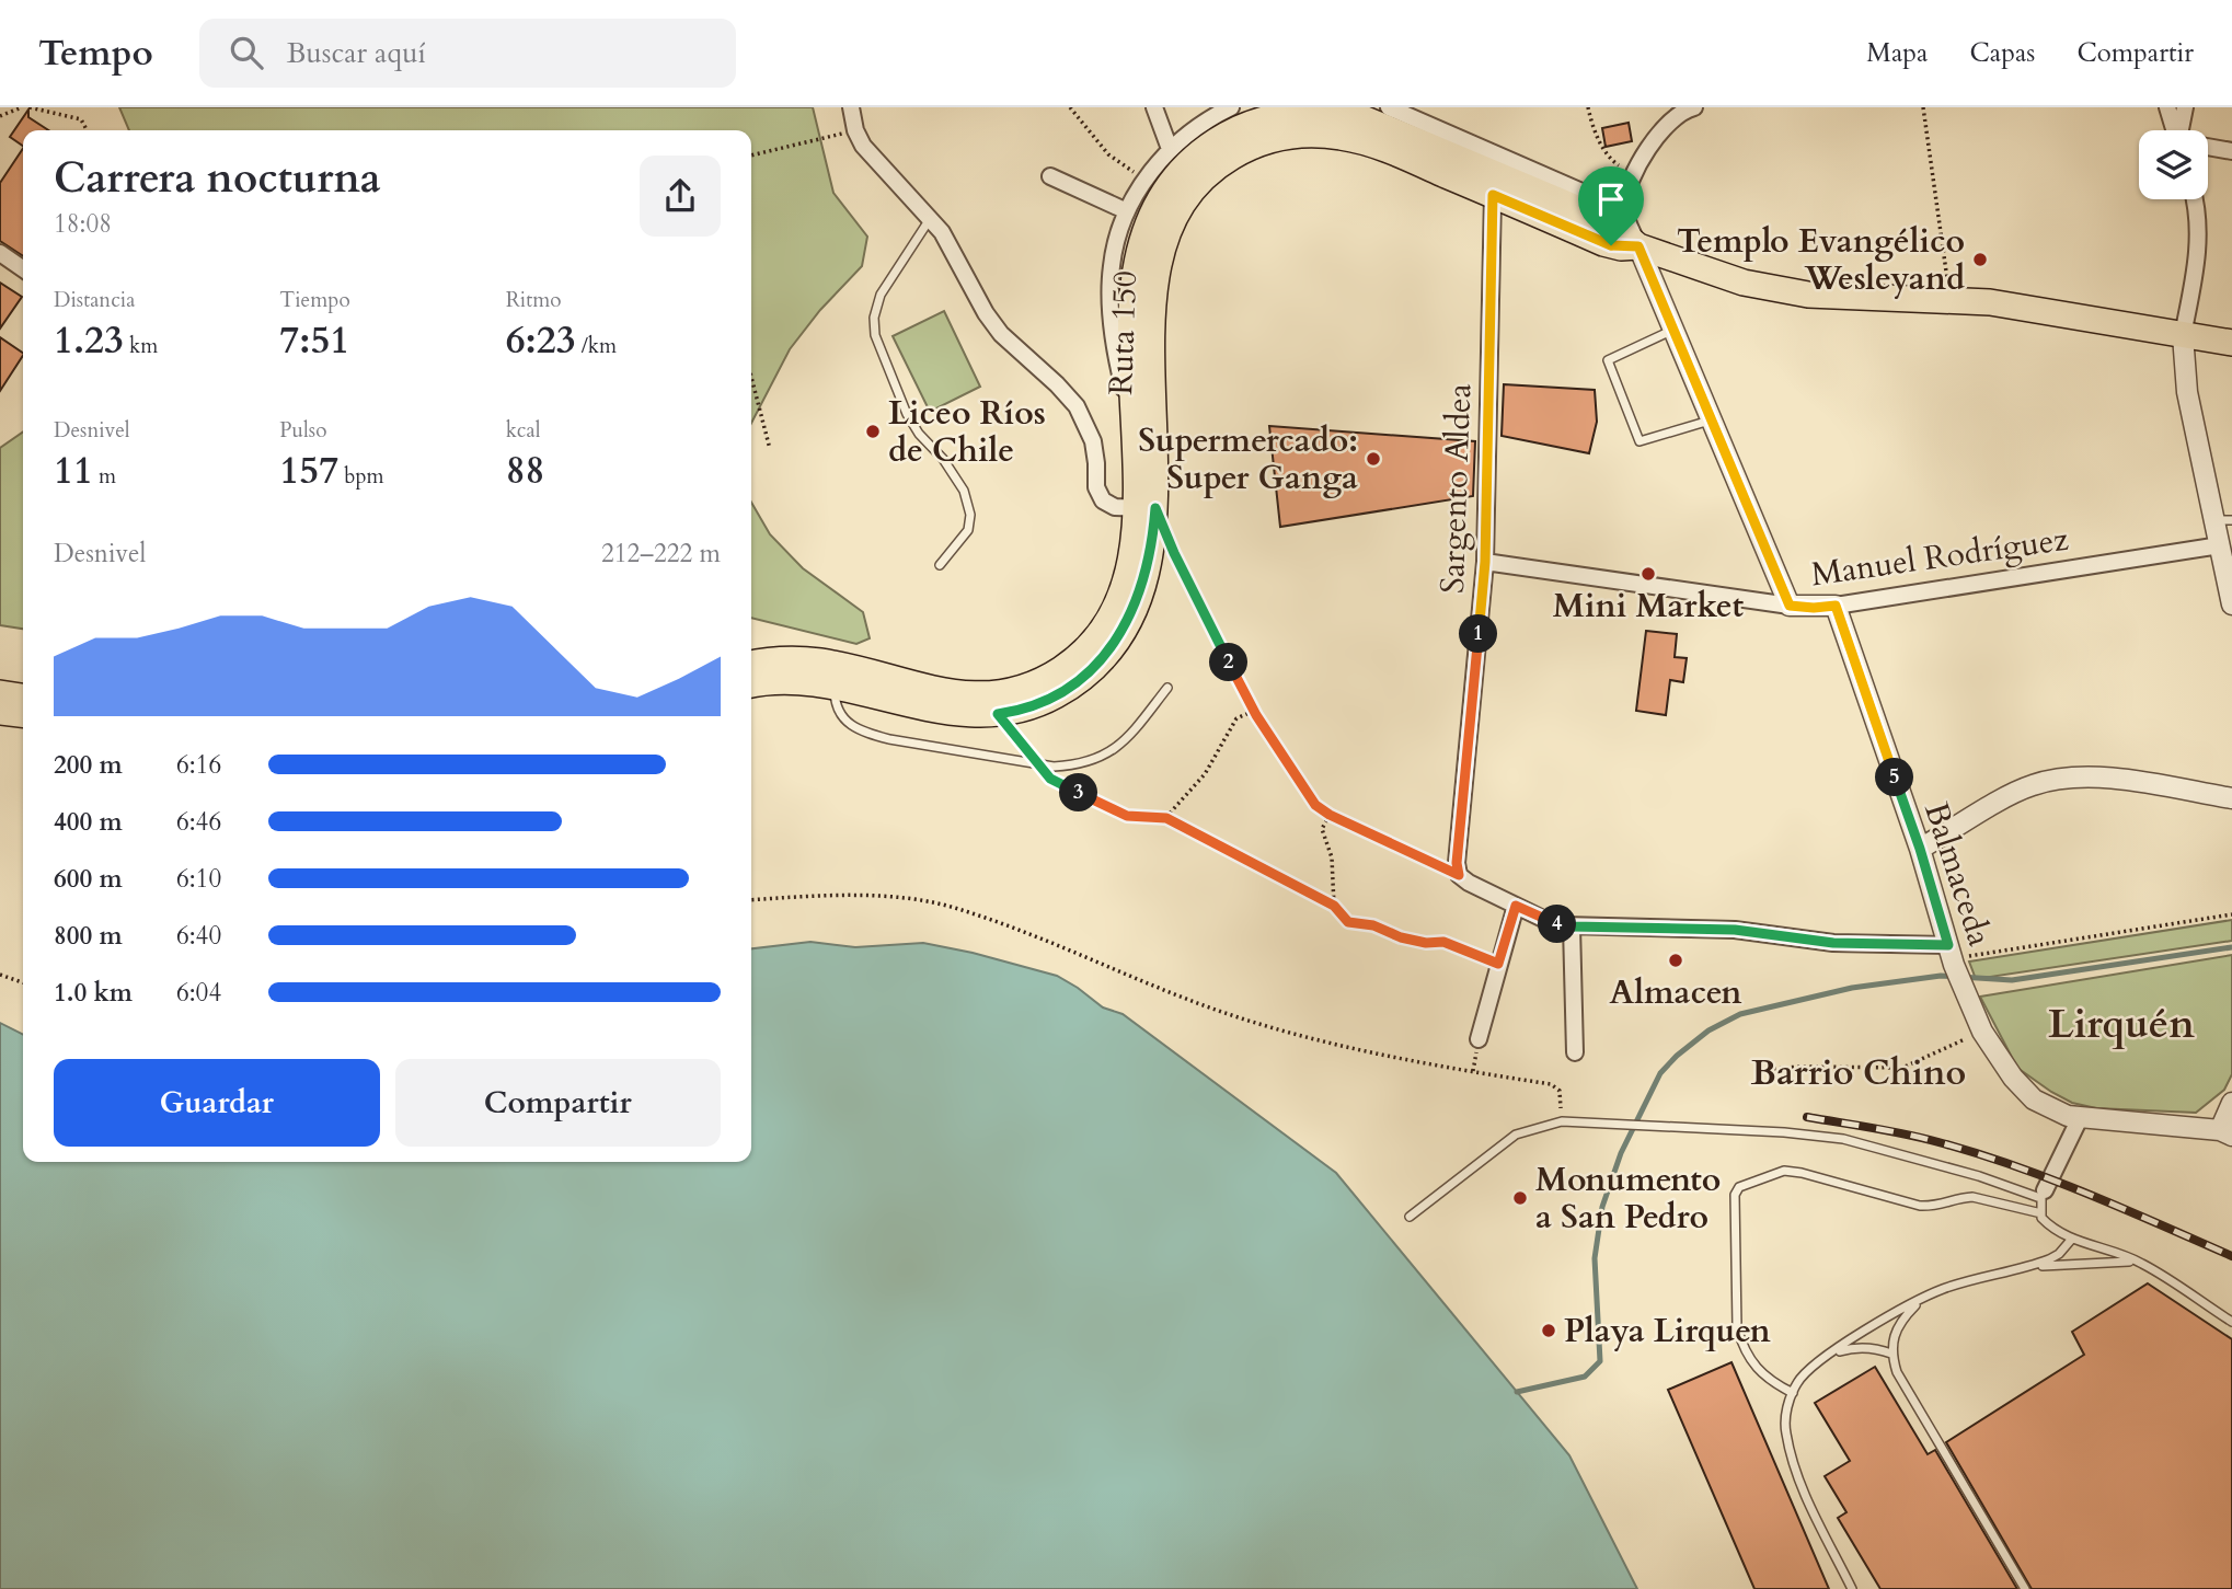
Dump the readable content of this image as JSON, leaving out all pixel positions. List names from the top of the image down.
{
  "streets": {
    "main road": ["Ruta 150"],
    "street": ["Sargento Aldea", "Manuel Rodríguez", "Balmaceda"]
  },
  "crossings": [
    ["Ruta 150", "Sargento Aldea"],
    ["Sargento Aldea", "Manuel Rodríguez"],
    ["Manuel Rodríguez", "Balmaceda"]
  ],
  "districts": ["Lirquén", "Barrio Chino"],
  "places": [
    "Templo Evangélico Wesleyand",
    "Liceo Ríos de Chile",
    "Supermercado: Super Ganga",
    "Mini Market",
    "Almacen",
    "Monumento a San Pedro",
    "Playa Lirquen"
  ],
  "page": {
    "header": "Tempo",
    "search": "Buscar aquí",
    "nav": ["Mapa", "Capas", "Compartir"],
    "heading": ["Carrera nocturna", "18:08"],
    "stats": [
      ["Distancia", "1.23 km"],
      ["Tiempo", "7:51"],
      ["Ritmo", "6:23 /km"],
      ["Desnivel", "11 m"],
      ["Pulso", "157 bpm"],
      ["kcal", "88"]
    ],
    "chart": ["Desnivel", "212–222 m"],
    "pins": [
      "1",
      "2",
      "5",
      "3",
      "4"
    ],
    "list": [
      {
        "name": "200 m",
        "note": "6:16"
      },
      {
        "name": "400 m",
        "note": "6:46"
      },
      {
        "name": "600 m",
        "note": "6:10"
      },
      {
        "name": "800 m",
        "note": "6:40"
      },
      {
        "name": "1.0 km",
        "note": "6:04"
      }
    ],
    "buttons": ["Guardar", "Compartir"]
  }
}
